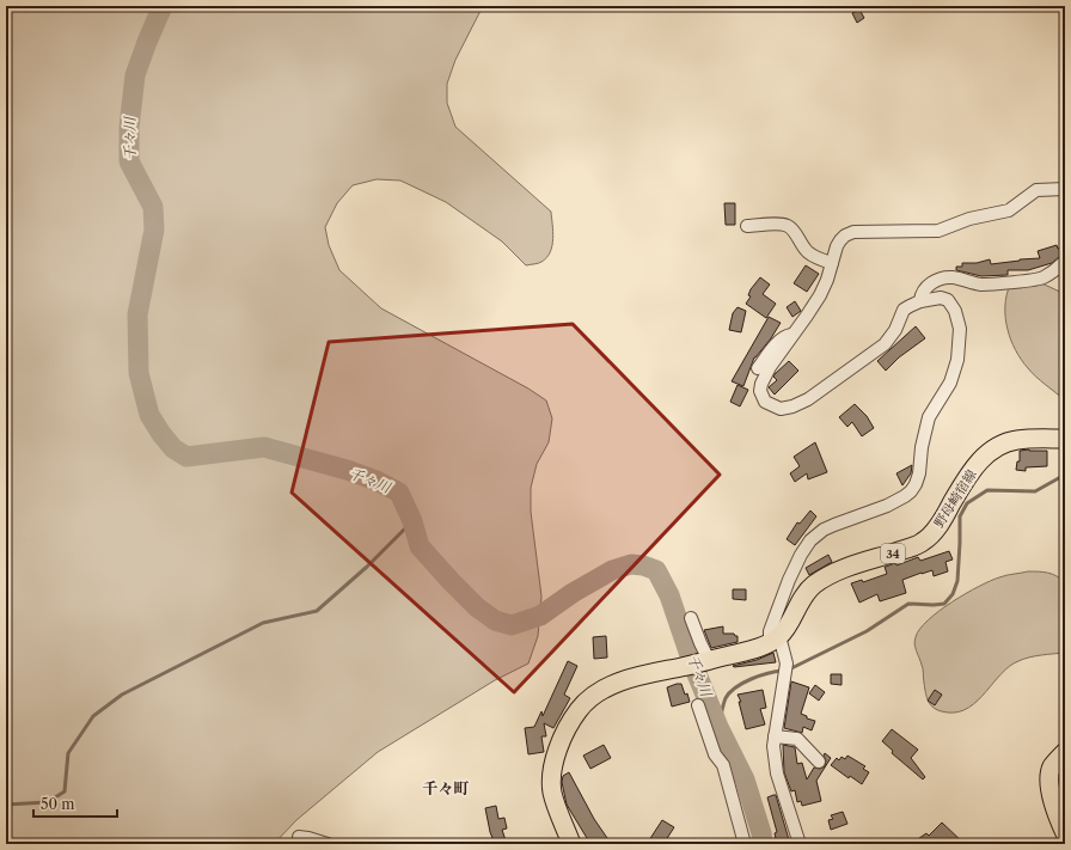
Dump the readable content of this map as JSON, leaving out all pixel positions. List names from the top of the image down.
{
  "streets": {
    "main road": ["野母崎宿線", "34"]
  },
  "districts": ["千々町"],
  "water": ["千々川"],
  "scale_bar": "50 m"
}
